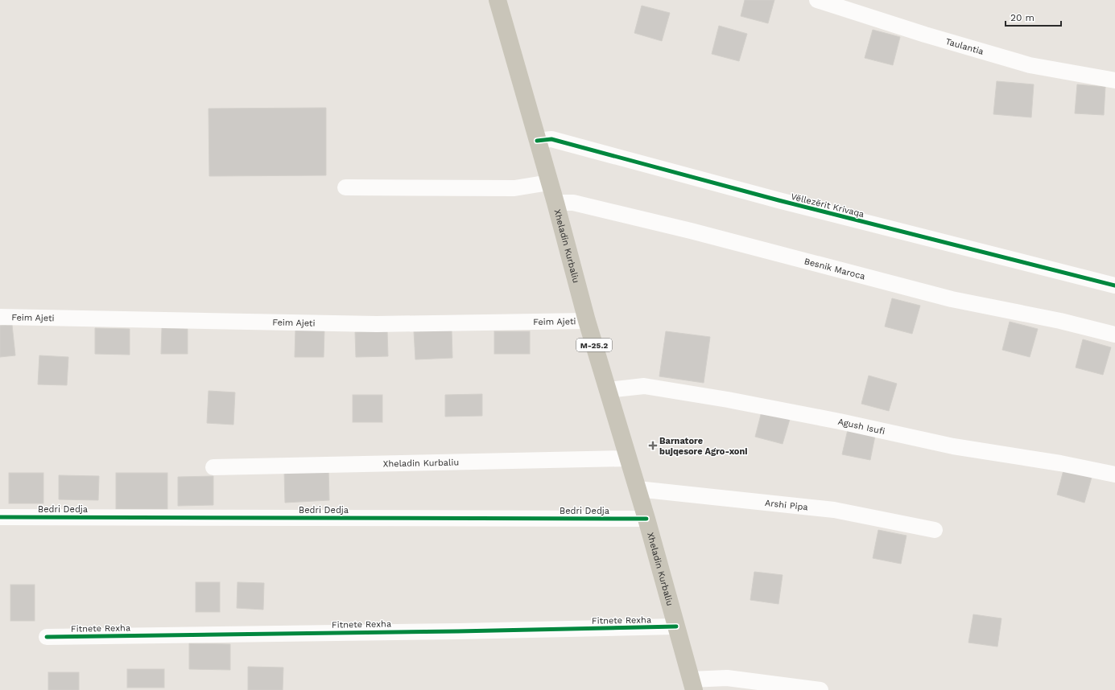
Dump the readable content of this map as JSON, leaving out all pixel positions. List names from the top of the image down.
{
  "streets": {
    "main road": ["Xheladin Kurbaliu", "M-25.2"],
    "street": [
      "Taulantia",
      "Vëllezërit Krivaqa",
      "Besnik Maroca",
      "Feim Ajeti",
      "Agush Isufi",
      "Arshi Pipa",
      "Bedri Dedja",
      "Fitnete Rexha"
    ]
  },
  "crossings": [
    ["Vëllezërit Krivaqa", "Xheladin Kurbaliu"],
    ["Xheladin Kurbaliu", "Besnik Maroca"],
    ["Xheladin Kurbaliu", "Feim Ajeti"],
    ["Xheladin Kurbaliu", "Agush Isufi"],
    ["Xheladin Kurbaliu", "Arshi Pipa"],
    ["Xheladin Kurbaliu", "Bedri Dedja"],
    ["Xheladin Kurbaliu", "Fitnete Rexha"]
  ],
  "places": {
    "health": ["Barnatore bujqesore Agro-xoni"]
  },
  "scale_bar": "20 m"
}
